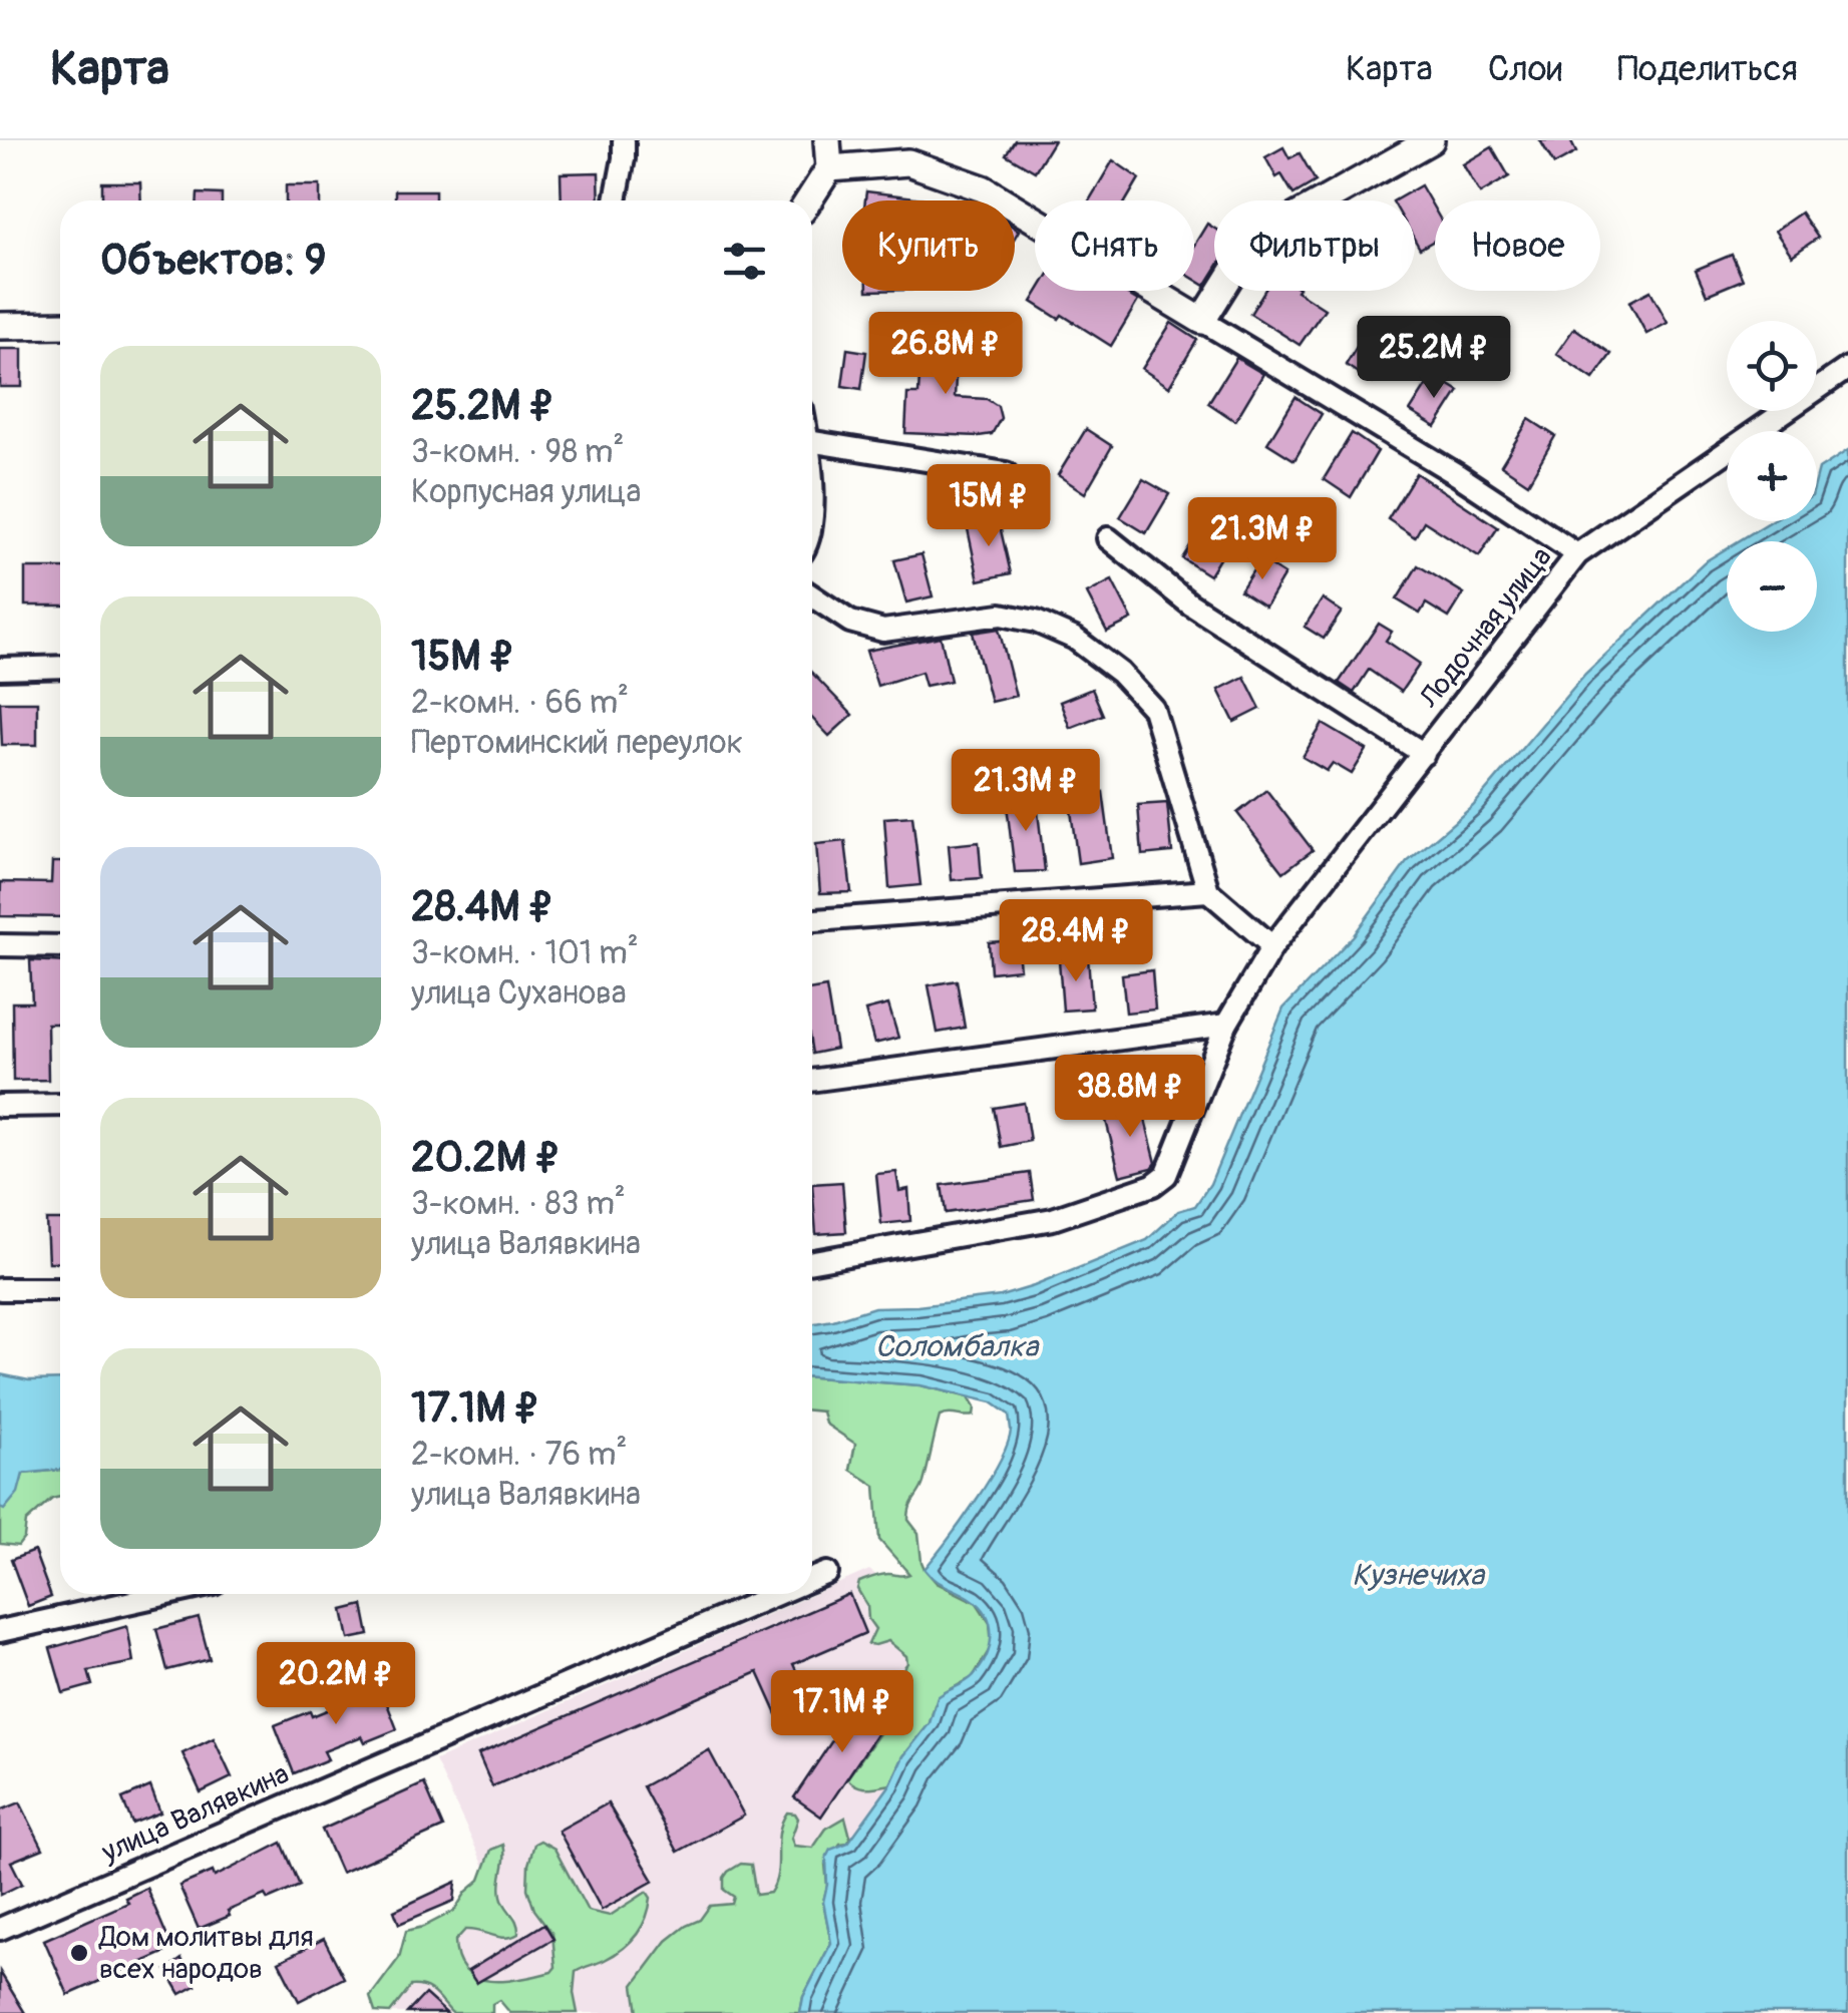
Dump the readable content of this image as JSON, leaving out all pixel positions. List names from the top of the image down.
{
  "streets": {
    "street": ["Лодочная улица", "улица Валявкина"]
  },
  "water": ["Соломбалка", "Кузнечиха"],
  "places": ["Дом молитвы для всех народов"],
  "page": {
    "header": "Карта",
    "nav": ["Карта", "Слои", "Поделиться"],
    "chip": [
      "Купить",
      "Снять",
      "Фильтры",
      "Новое"
    ],
    "heading": "Объектов: 9",
    "price": [
      "26.8M ₽",
      "25.2M ₽",
      "15M ₽",
      "21.3M ₽",
      "21.3M ₽",
      "28.4M ₽",
      "38.8M ₽",
      "20.2M ₽",
      "17.1M ₽"
    ],
    "map_buttons": ["+", "−"],
    "list": [
      {
        "name": "25.2M ₽",
        "note": "3-комн. · 98 m² · Корпусная улица"
      },
      {
        "name": "15M ₽",
        "note": "2-комн. · 66 m² · Пертоминский переулок"
      },
      {
        "name": "28.4M ₽",
        "note": "3-комн. · 101 m² · улица Суханова"
      },
      {
        "name": "20.2M ₽",
        "note": "3-комн. · 83 m² · улица Валявкина"
      },
      {
        "name": "17.1M ₽",
        "note": "2-комн. · 76 m² · улица Валявкина"
      }
    ]
  }
}
